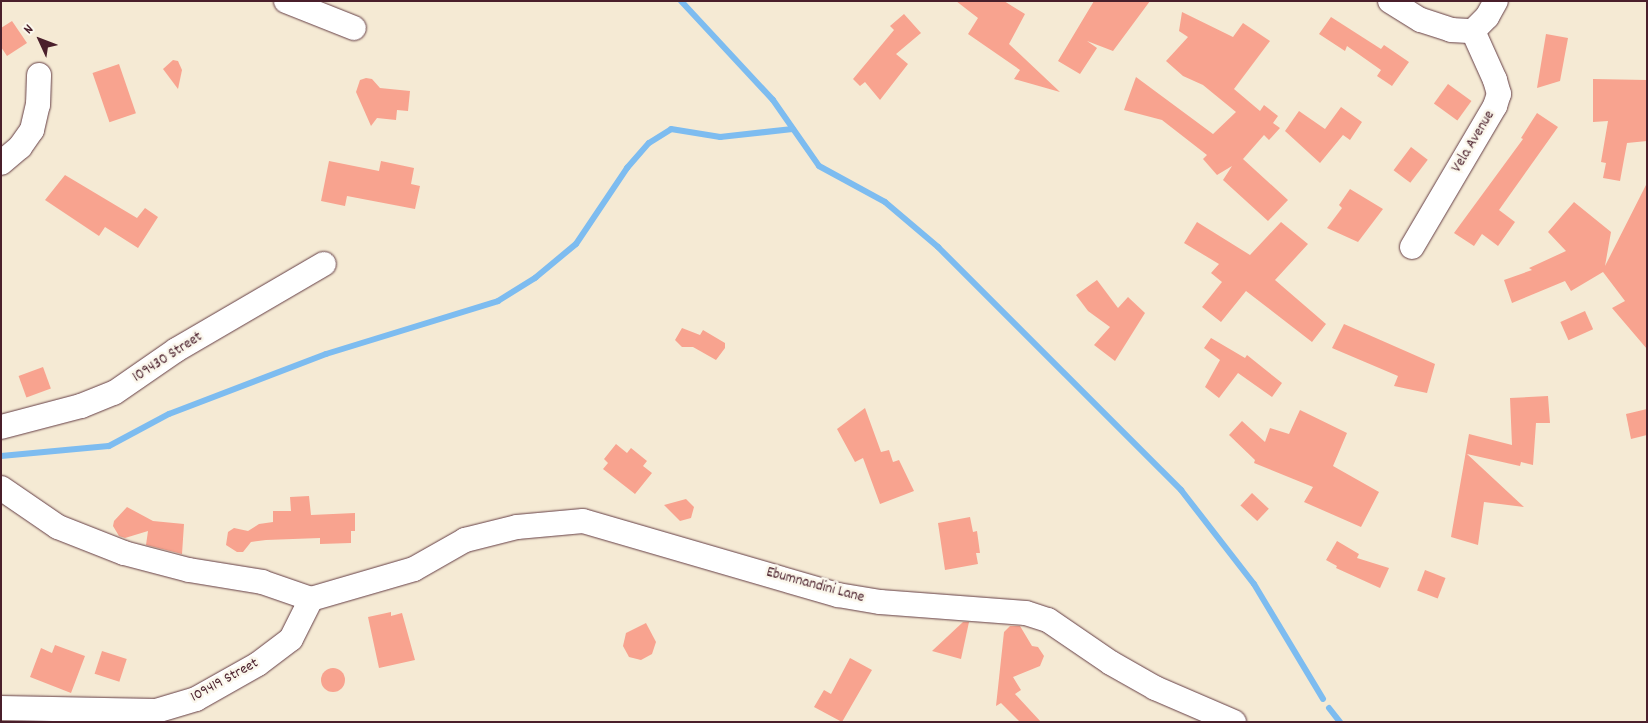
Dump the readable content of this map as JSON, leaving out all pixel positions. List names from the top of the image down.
{
  "streets": {
    "street": [
      "Vela Avenue",
      "109430 Street",
      "Ebumnandini Lane",
      "109419 Street"
    ]
  },
  "crossings": [
    ["Ebumnandini Lane", "109419 Street"]
  ],
  "north": "top left"
}
